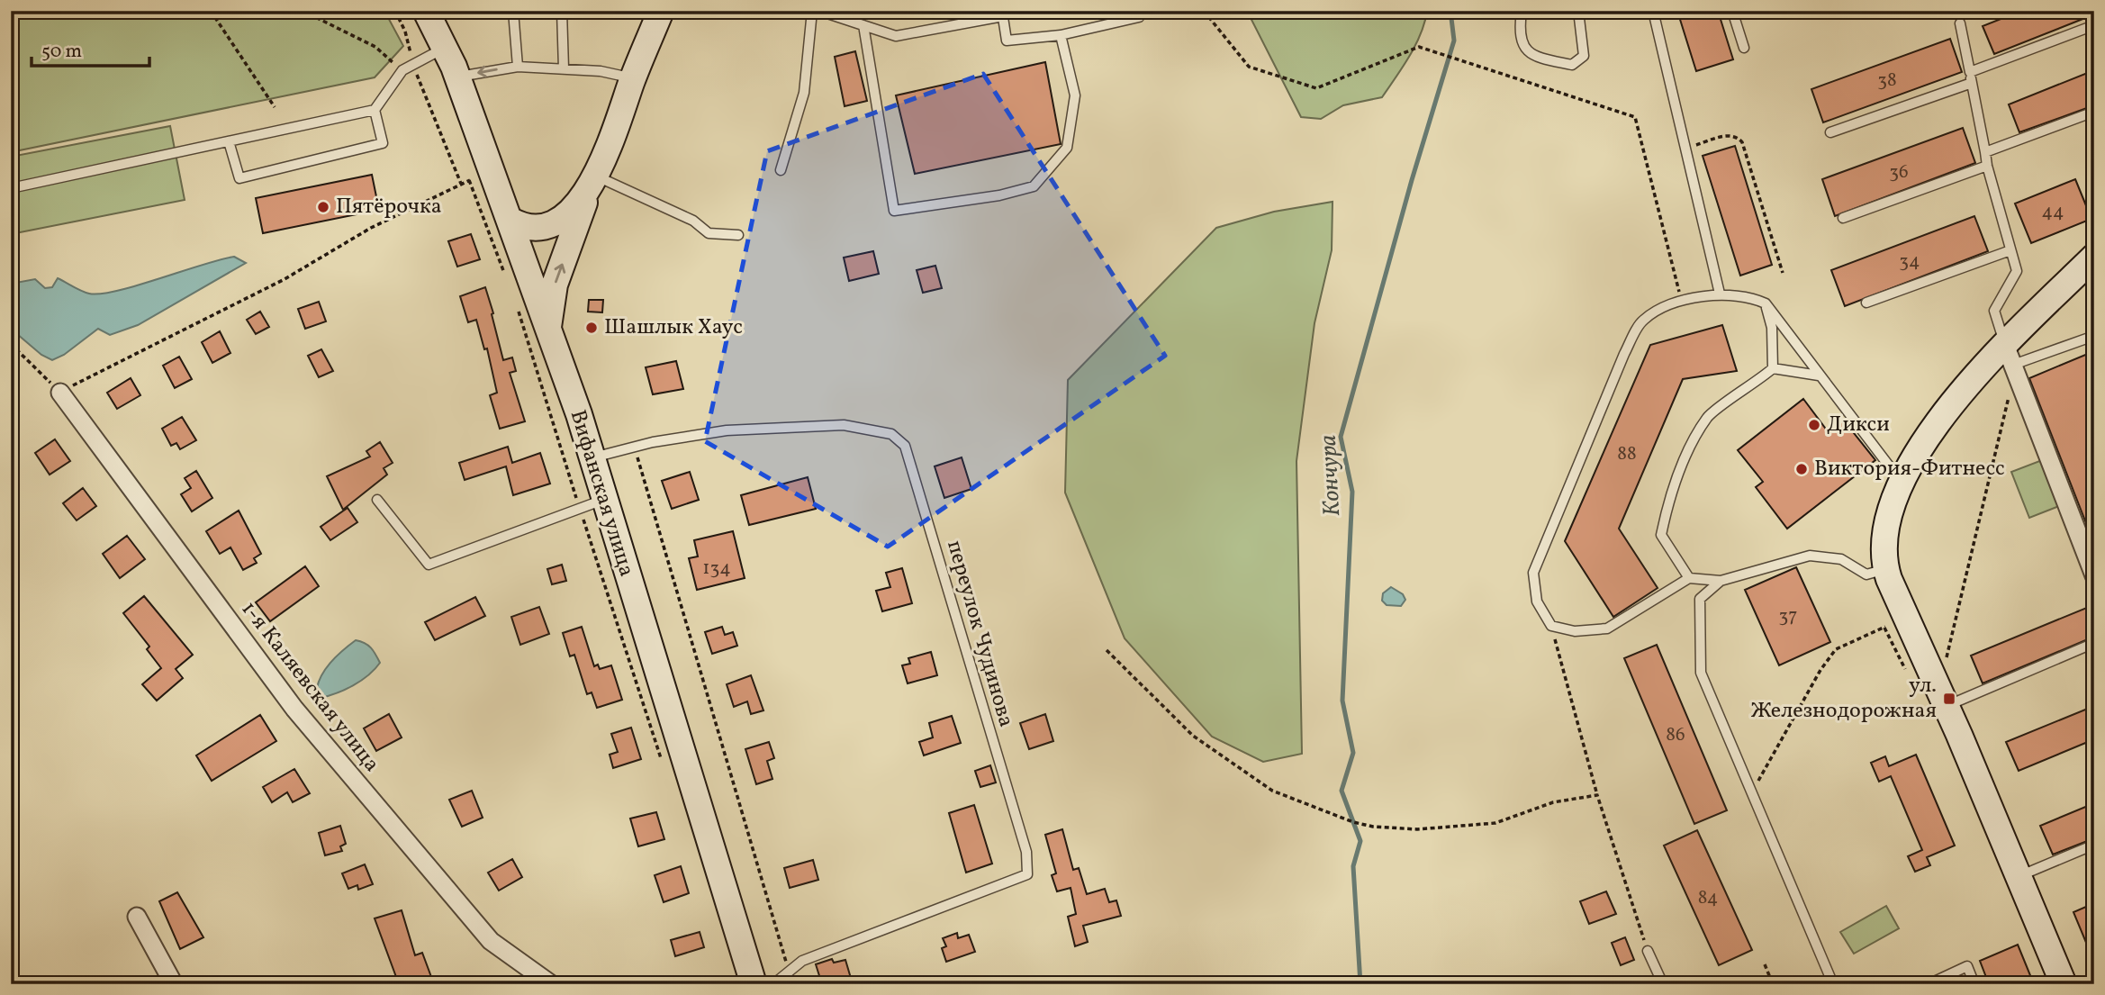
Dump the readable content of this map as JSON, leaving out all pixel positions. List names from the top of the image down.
{
  "streets": {
    "main road": ["Вифанская улица"],
    "street": ["1-я Каляевская улица"],
    "lane": ["переулок Чудинова"]
  },
  "crossings": [
    ["Вифанская улица", "переулок Чудинова"]
  ],
  "water": ["Кончура"],
  "places": {
    "other": [
      "Пятёрочка",
      "Шашлык Хаус",
      "Дикси",
      "Виктория-Фитнесс"
    ],
    "transit": ["ул. Железнодорожная"]
  },
  "house_numbers": [
    "38",
    "36",
    "44",
    "34",
    "88",
    "134",
    "37",
    "86",
    "84"
  ],
  "scale_bar": "50 m"
}
